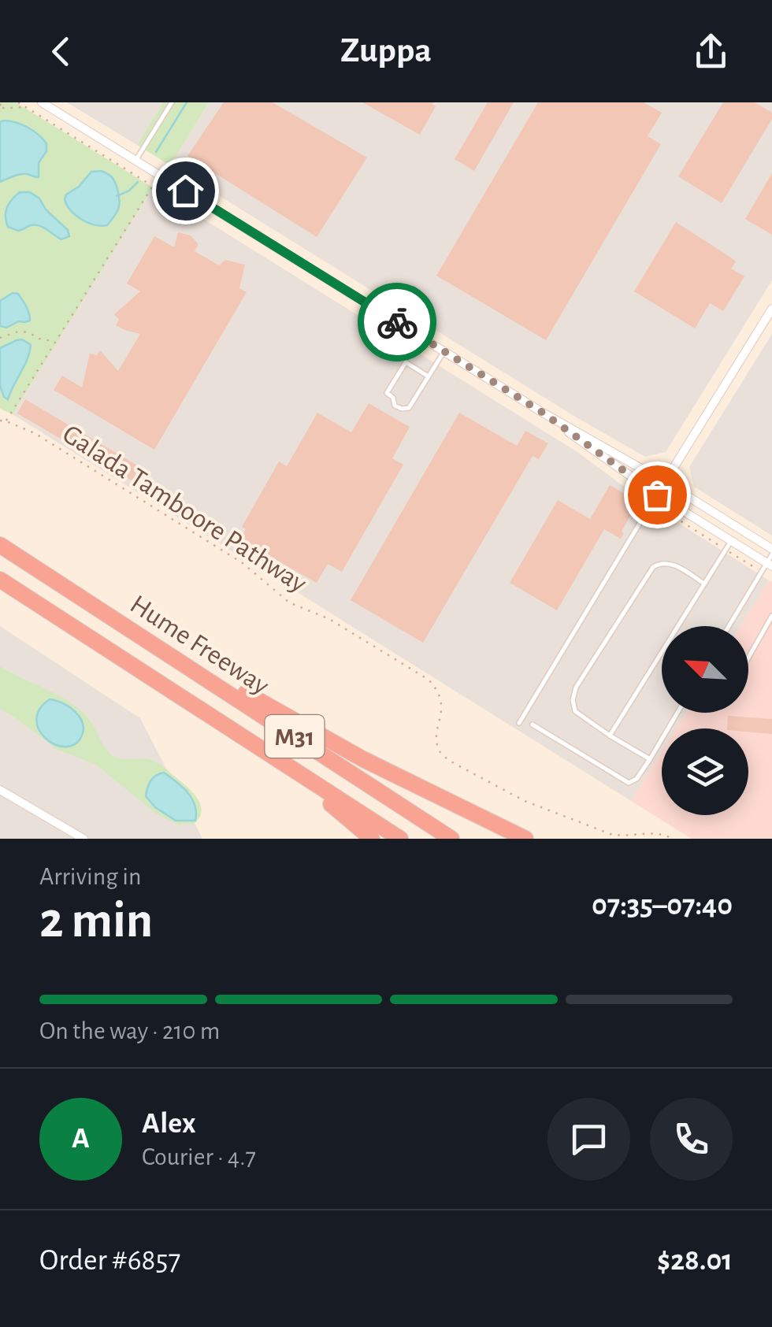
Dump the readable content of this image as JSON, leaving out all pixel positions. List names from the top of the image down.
{
  "streets": {
    "highway": ["Hume Freeway", "M31"],
    "path": ["Galada Tamboore Pathway"]
  },
  "north": "top left",
  "page": {
    "header": "Zuppa",
    "heading": ["2 min", "Arriving in", "07:35–07:40"],
    "panel": [
      "Alex",
      "Courier · 4.7",
      "Order #6857",
      "$28.01"
    ],
    "bar": "On the way · 210 m",
    "round": "A"
  }
}
